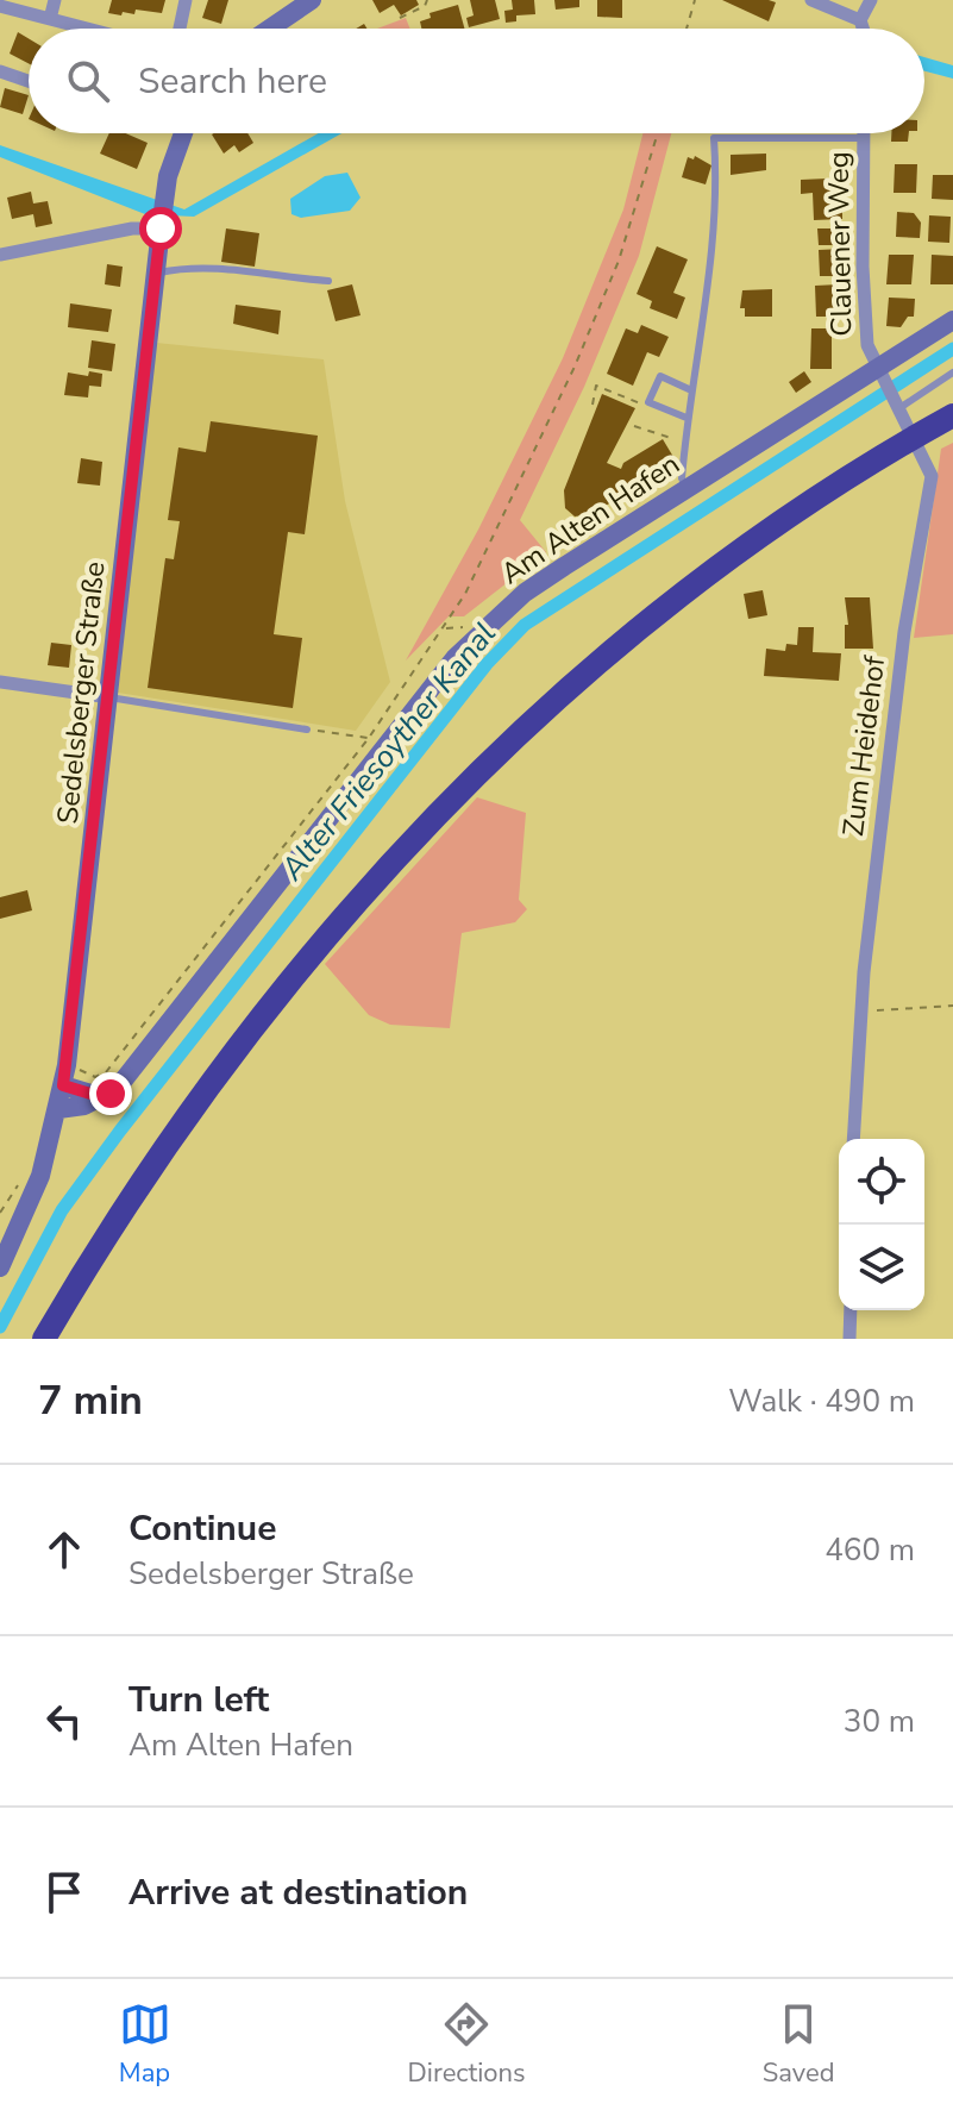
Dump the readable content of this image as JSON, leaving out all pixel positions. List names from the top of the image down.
{
  "streets": {
    "street": [
      "Clauener Weg",
      "Am Alten Hafen",
      "Sedelsberger Straße",
      "Zum Heidehof"
    ]
  },
  "crossings": [
    ["Clauener Weg", "Am Alten Hafen"],
    ["Clauener Weg", "Zum Heidehof"],
    ["Am Alten Hafen", "Sedelsberger Straße"],
    ["Am Alten Hafen", "Zum Heidehof"]
  ],
  "water": ["Alter Friesoyther Kanal"],
  "page": {
    "search": "Search here",
    "heading": ["7 min", "Walk · 490 m"],
    "list": [
      ["Continue", "Sedelsberger Straße", "460 m"],
      ["Turn left", "Am Alten Hafen", "30 m"],
      "Arrive at destination"
    ],
    "nav": ["Map", "Directions", "Saved"]
  }
}
